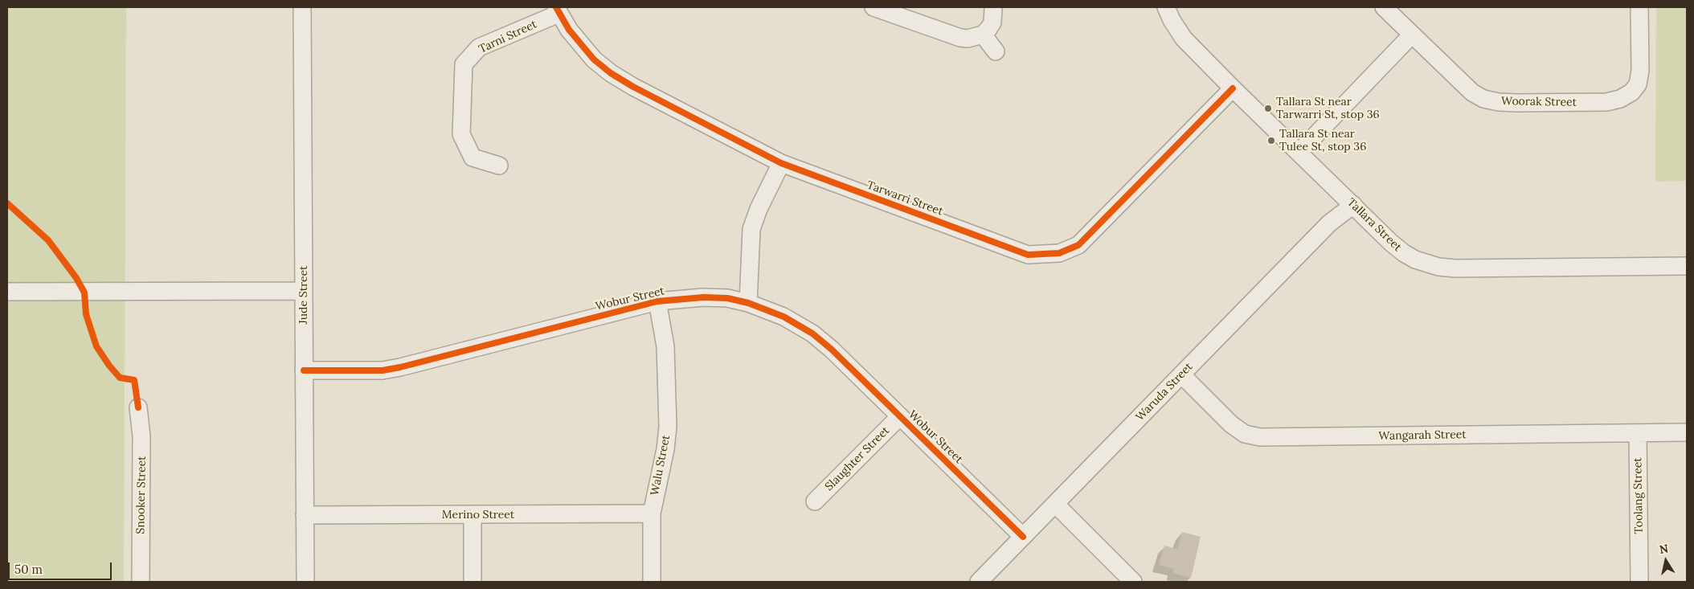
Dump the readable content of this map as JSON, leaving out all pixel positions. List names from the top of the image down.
{
  "streets": {
    "street": [
      "Tarni Street",
      "Woorak Street",
      "Tarwarri Street",
      "Tallara Street",
      "Jude Street",
      "Wobur Street",
      "Waruda Street",
      "Wangarah Street",
      "Slaughter Street",
      "Walu Street",
      "Snooker Street",
      "Toolang Street",
      "Merino Street"
    ]
  },
  "crossings": [
    ["Tarni Street", "Tarwarri Street"],
    ["Tarwarri Street", "Tallara Street"],
    ["Tallara Street", "Waruda Street"],
    ["Jude Street", "Wobur Street"],
    ["Jude Street", "Merino Street"],
    ["Wobur Street", "Waruda Street"],
    ["Wobur Street", "Slaughter Street"],
    ["Wobur Street", "Walu Street"],
    ["Waruda Street", "Wangarah Street"],
    ["Wangarah Street", "Toolang Street"],
    ["Walu Street", "Merino Street"]
  ],
  "places": ["Tallara St near Tarwarri St, stop 36", "Tallara St near Tulee St, stop 36"],
  "scale_bar": "50 m",
  "north": "top"
}
